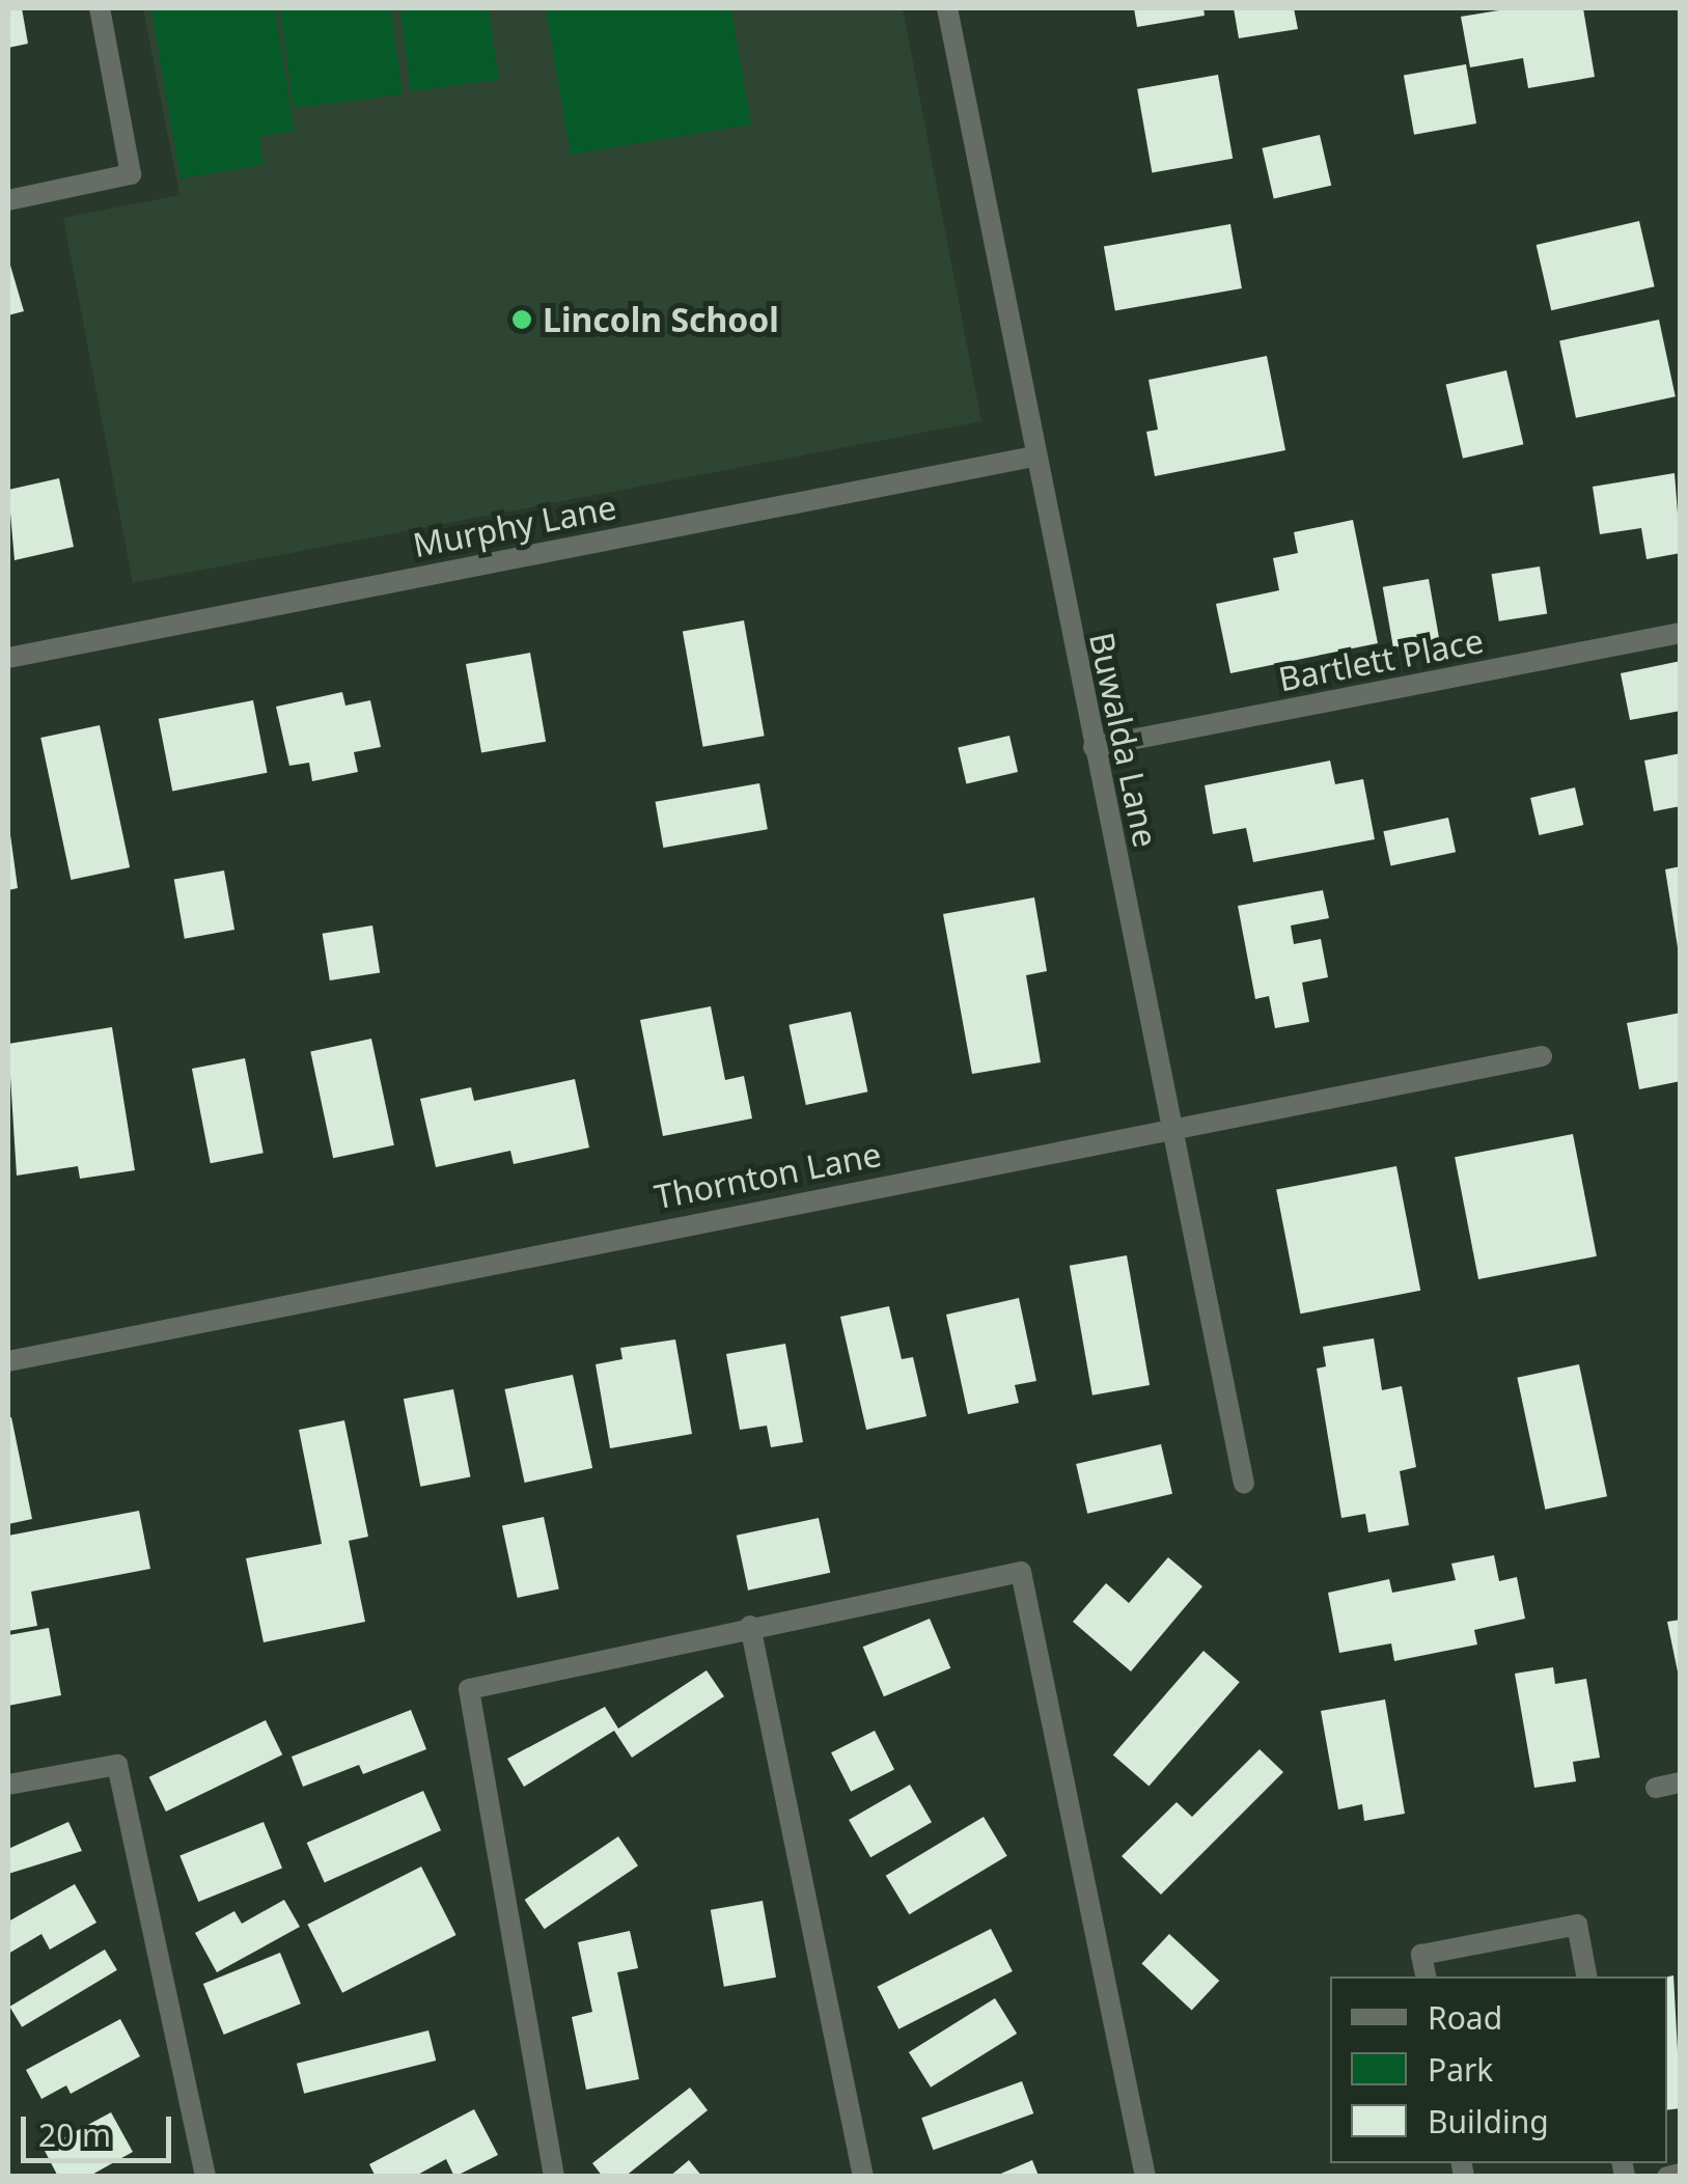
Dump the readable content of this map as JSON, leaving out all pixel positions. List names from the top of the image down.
{
  "streets": {
    "street": [
      "Murphy Lane",
      "Bartlett Place",
      "Buwalda Lane",
      "Thornton Lane"
    ]
  },
  "crossings": [
    ["Murphy Lane", "Buwalda Lane"],
    ["Bartlett Place", "Buwalda Lane"],
    ["Buwalda Lane", "Thornton Lane"]
  ],
  "places": ["Lincoln School"],
  "legend": ["Road", "Park", "Building"],
  "scale_bar": "20 m"
}
